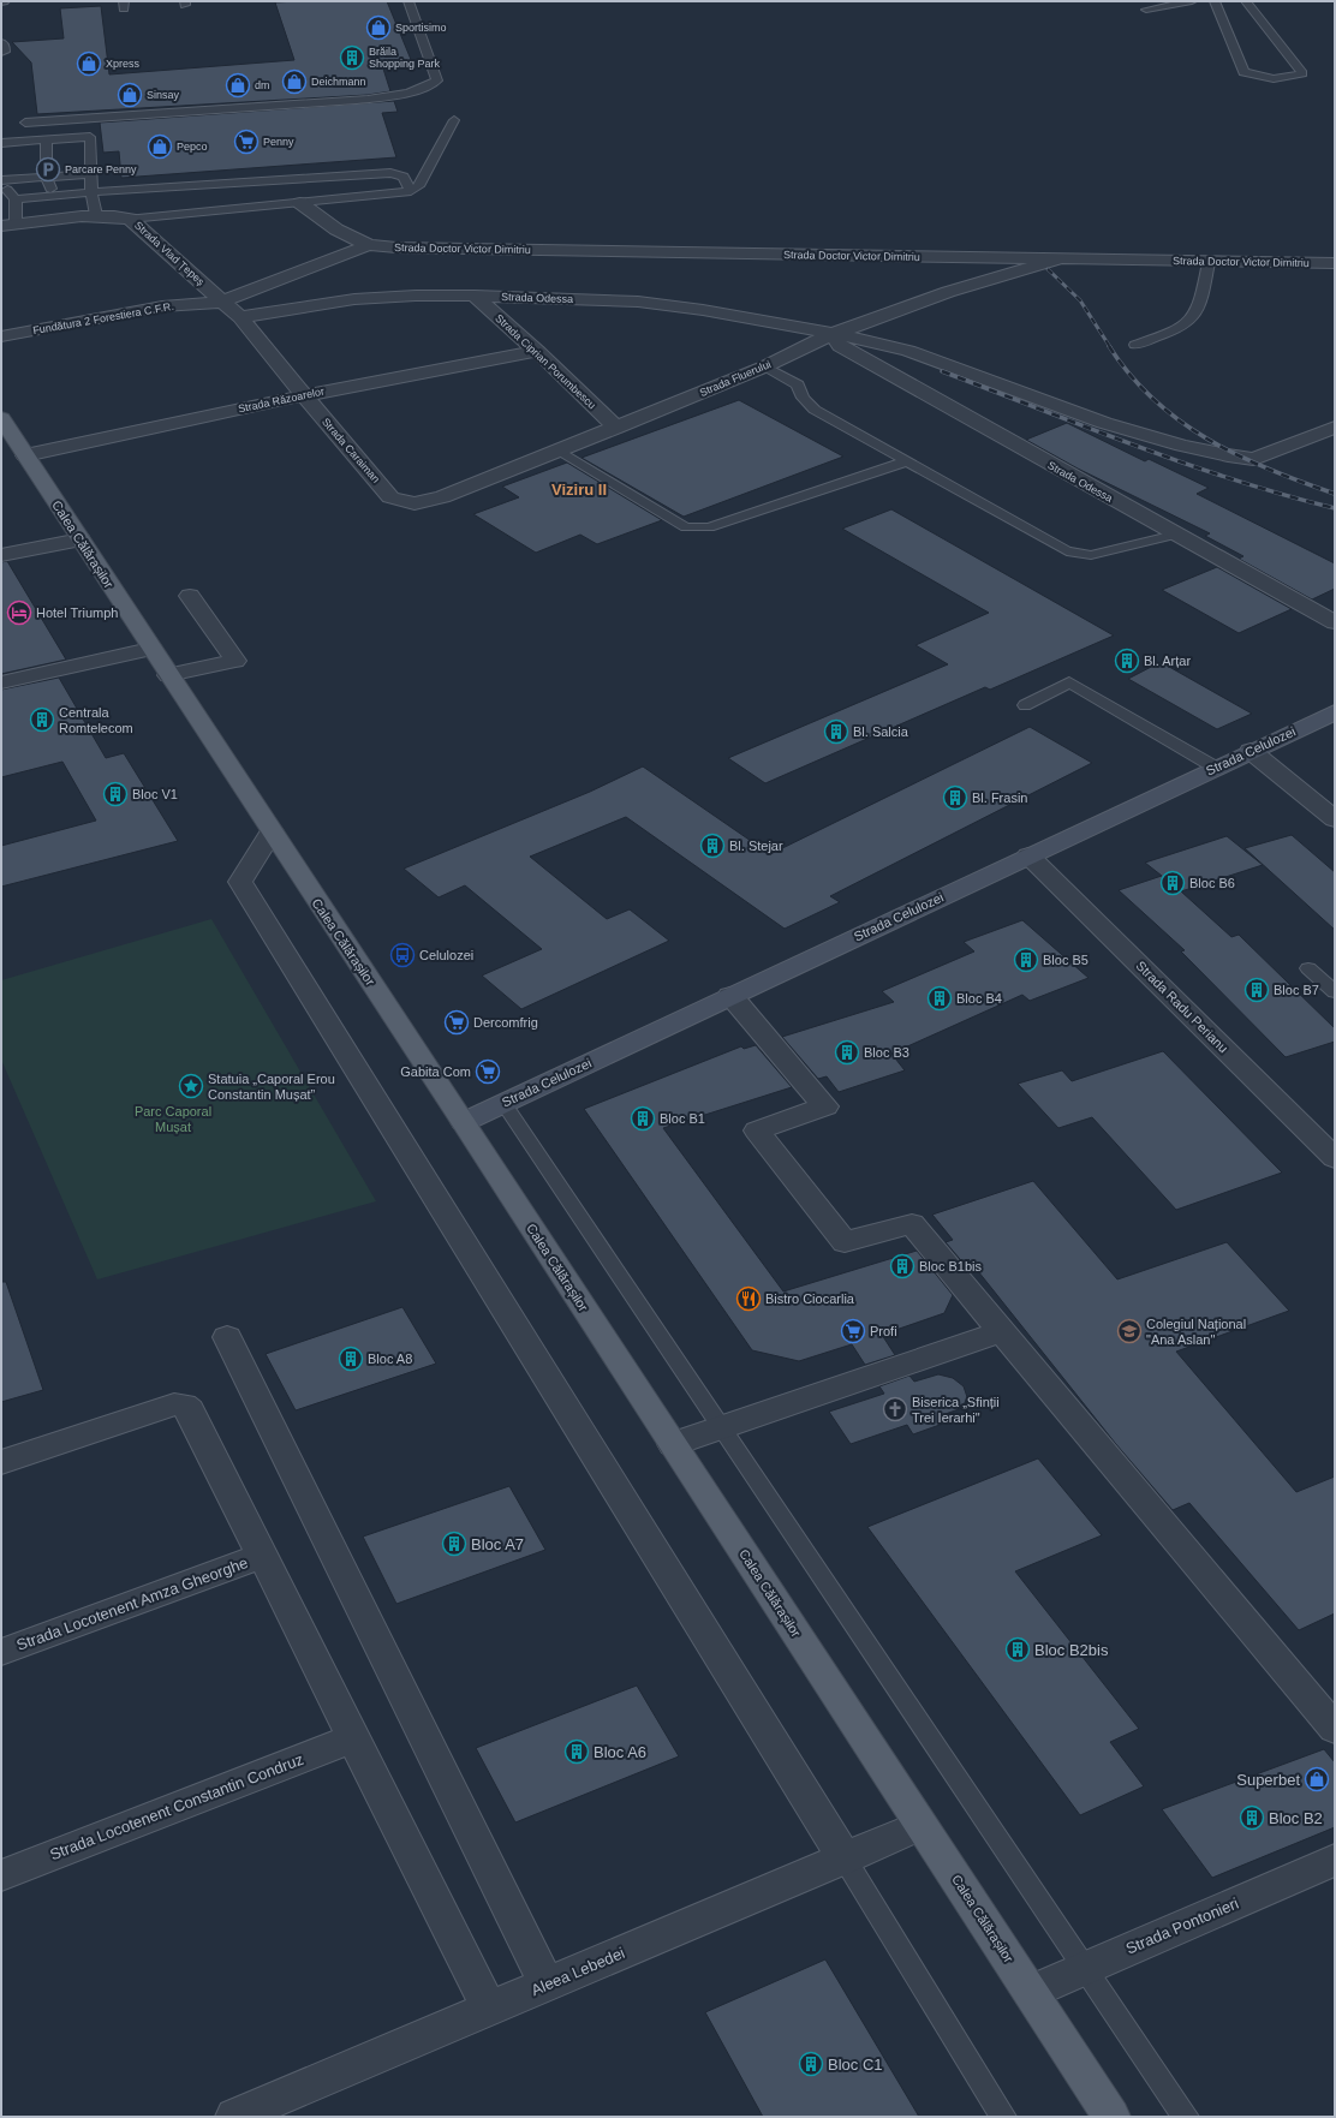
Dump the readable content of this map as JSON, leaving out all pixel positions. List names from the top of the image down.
{
  "streets": {
    "main road": ["Calea Călărașilor"],
    "street": [
      "Strada Doctor Victor Dimitriu",
      "Strada Vlad Țepeș",
      "Strada Odessa",
      "Fundătura 2 Forestiera C.F.R.",
      "Strada Ciprian Porumbescu",
      "Strada Fluerului",
      "Strada Răzoarelor",
      "Strada Caraiman",
      "Strada Celulozei",
      "Strada Radu Perianu",
      "Strada Locotenent Amza Gheorghe",
      "Strada Locotenent Constantin Condruz",
      "Strada Pontonieri",
      "Aleea Lebedei"
    ]
  },
  "crossings": [
    ["Strada Doctor Victor Dimitriu", "Fundătura 2 Forestiera C.F.R."],
    ["Strada Doctor Victor Dimitriu", "Strada Fluerului"],
    ["Strada Vlad Țepeș", "Strada Odessa"],
    ["Strada Vlad Țepeș", "Fundătura 2 Forestiera C.F.R."],
    ["Strada Vlad Țepeș", "Strada Caraiman"],
    ["Strada Odessa", "Strada Ciprian Porumbescu"],
    ["Strada Odessa", "Strada Fluerului"],
    ["Strada Odessa", "Strada Caraiman"],
    ["Strada Ciprian Porumbescu", "Strada Fluerului"],
    ["Strada Ciprian Porumbescu", "Strada Răzoarelor"],
    ["Strada Fluerului", "Strada Caraiman"],
    ["Strada Răzoarelor", "Strada Caraiman"],
    ["Strada Răzoarelor", "Calea Călărașilor"],
    ["Calea Călărașilor", "Strada Celulozei"],
    ["Calea Călărașilor", "Strada Pontonieri"],
    ["Calea Călărașilor", "Aleea Lebedei"],
    ["Strada Celulozei", "Strada Radu Perianu"]
  ],
  "districts": ["Viziru II"],
  "parks": ["Parc Caporal Mușat"],
  "places": {
    "shop": [
      "Sportisimo",
      "Xpress",
      "Deichmann",
      "dm",
      "Sinsay",
      "Pepco",
      "Superbet"
    ],
    "building": [
      "Brăila Shopping Park",
      "Bl. Arțar",
      "Centrala Romtelecom",
      "Bl. Salcia",
      "Bloc V1",
      "Bl. Frasin",
      "Bl. Stejar",
      "Bloc B6",
      "Bloc B5",
      "Bloc B7",
      "Bloc B4",
      "Bloc B3",
      "Bloc B1",
      "Bloc B1bis",
      "Bloc A8",
      "Bloc A7",
      "Bloc B2bis",
      "Bloc A6",
      "Bloc B2",
      "Bloc C1"
    ],
    "supermarket": [
      "Penny",
      "Dercomfrig",
      "Gabita Com",
      "Profi"
    ],
    "parking": ["Parcare Penny"],
    "hotel": ["Hotel Triumph"],
    "bus stop": ["Celulozei"],
    "place": ["Statuia „Caporal Erou Constantin Mușat”"],
    "restaurant": ["Bistro Ciocarlia"],
    "school or university": ["Colegiul Național \"Ana Aslan\""],
    "church": ["Biserica „Sfinții Trei Ierarhi\""]
  }
}
